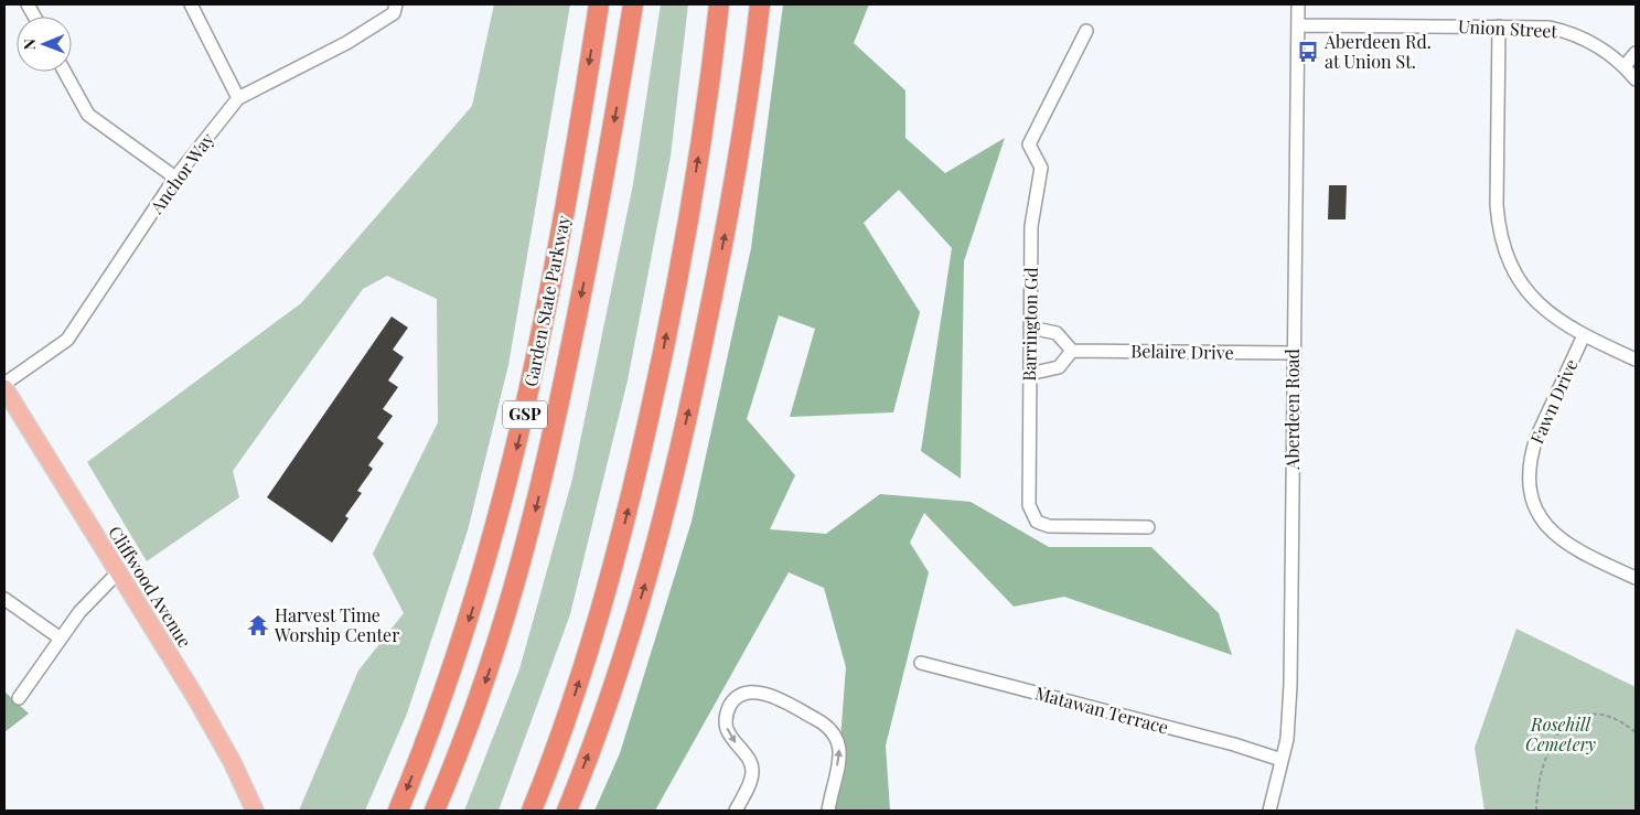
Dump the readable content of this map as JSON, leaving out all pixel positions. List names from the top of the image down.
{
  "streets": {
    "highway": ["Garden State Parkway", "GSP"],
    "main road": ["Cliffwood Avenue"],
    "street": [
      "Union Street",
      "Anchor Way",
      "Barrington Gd",
      "Belaire Drive",
      "Fawn Drive",
      "Aberdeen Road",
      "Matawan Terrace"
    ]
  },
  "crossings": [
    ["Union Street", "Aberdeen Road"],
    ["Anchor Way", "Cliffwood Avenue"],
    ["Belaire Drive", "Aberdeen Road"],
    ["Aberdeen Road", "Matawan Terrace"]
  ],
  "parks": ["Rosehill Cemetery"],
  "places": {
    "bus stop": ["Aberdeen Rd. at Union St."],
    "temple": ["Harvest Time Worship Center"]
  },
  "north": "left"
}
